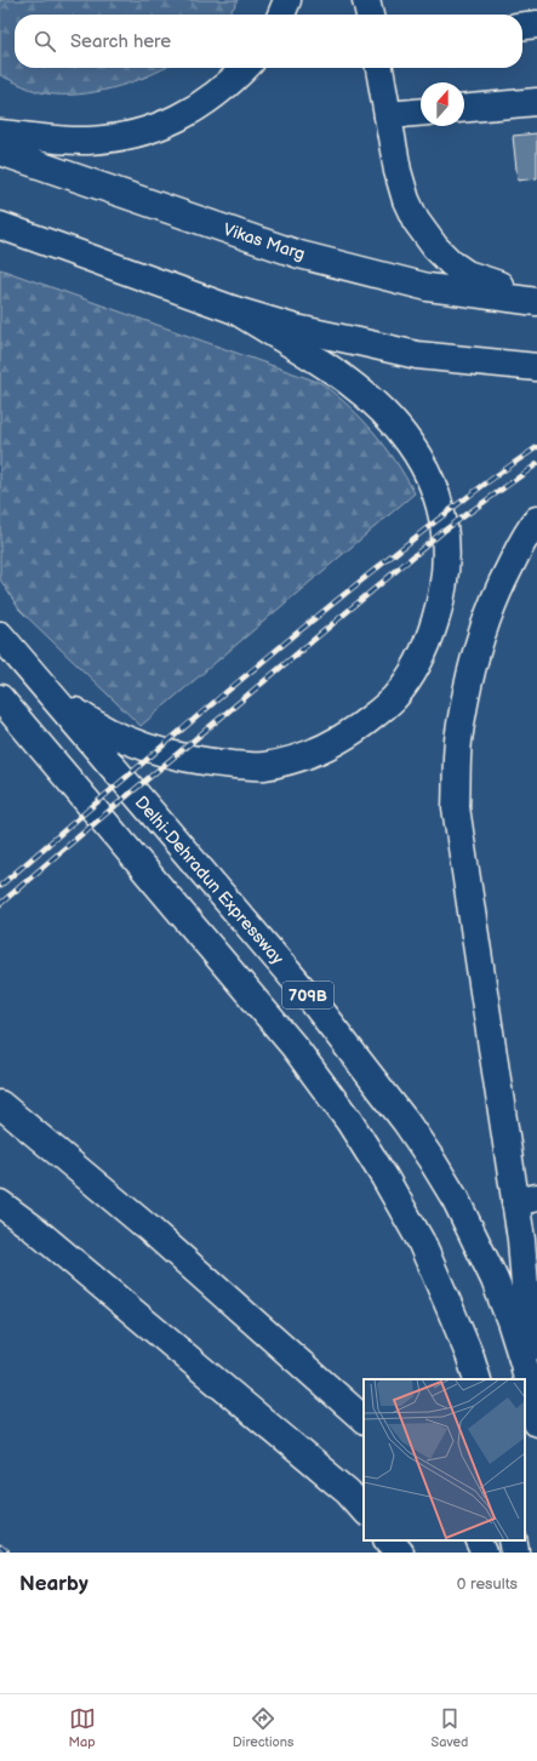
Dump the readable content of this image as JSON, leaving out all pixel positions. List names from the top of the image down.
{
  "streets": {
    "main road": ["Vikas Marg", "Delhi-Dehradun Expressway", "709B"]
  },
  "north": "top",
  "page": {
    "search": "Search here",
    "heading": ["Nearby", "0 results"],
    "nav": ["Map", "Directions", "Saved"]
  }
}
